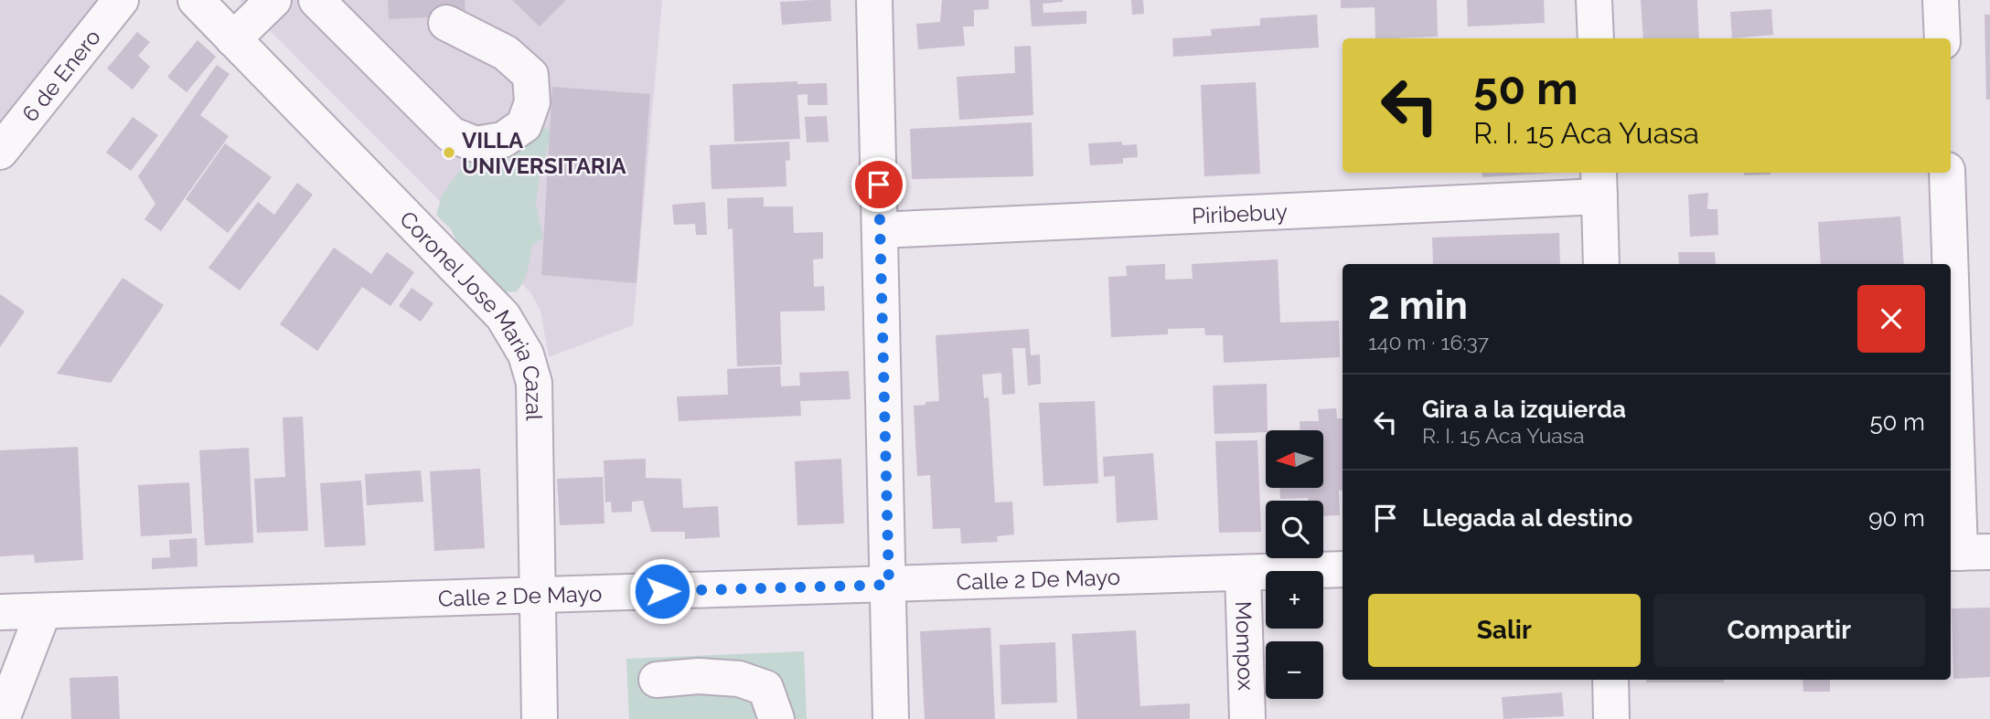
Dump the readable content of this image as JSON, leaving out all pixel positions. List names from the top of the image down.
{
  "streets": {
    "street": [
      "6 de Enero",
      "Piribebuy",
      "Coronel Jose Maria Cazal",
      "Calle 2 De Mayo",
      "Mompox"
    ]
  },
  "crossings": [
    ["Coronel Jose Maria Cazal", "Calle 2 De Mayo"],
    ["Calle 2 De Mayo", "Mompox"]
  ],
  "places": ["VILLA UNIVERSITARIA"],
  "north": "left",
  "page": {
    "turn": ["50 m", "R. I. 15 Aca Yuasa"],
    "heading": ["2 min", "140 m · 16:37"],
    "list": [
      {
        "name": "Gira a la izquierda",
        "note": "R. I. 15 Aca Yuasa",
        "value": "50 m"
      },
      {
        "name": "Llegada al destino",
        "value": "90 m"
      }
    ],
    "map_buttons": ["+", "−"],
    "buttons": ["Salir", "Compartir"]
  }
}
